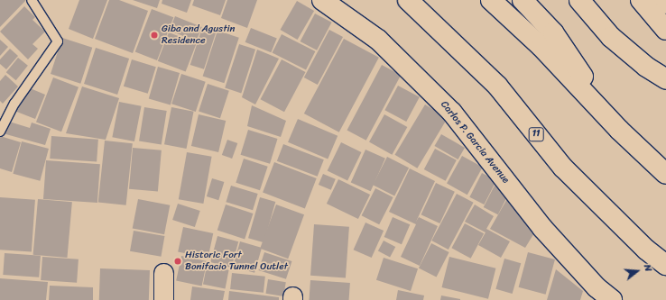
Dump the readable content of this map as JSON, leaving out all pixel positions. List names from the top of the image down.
{
  "streets": {
    "main road": ["11", "Carlos P. Garcia Avenue"]
  },
  "places": ["Giba and Agustin Residence", "Historic Fort Bonifacio Tunnel Outlet"],
  "north": "right"
}
